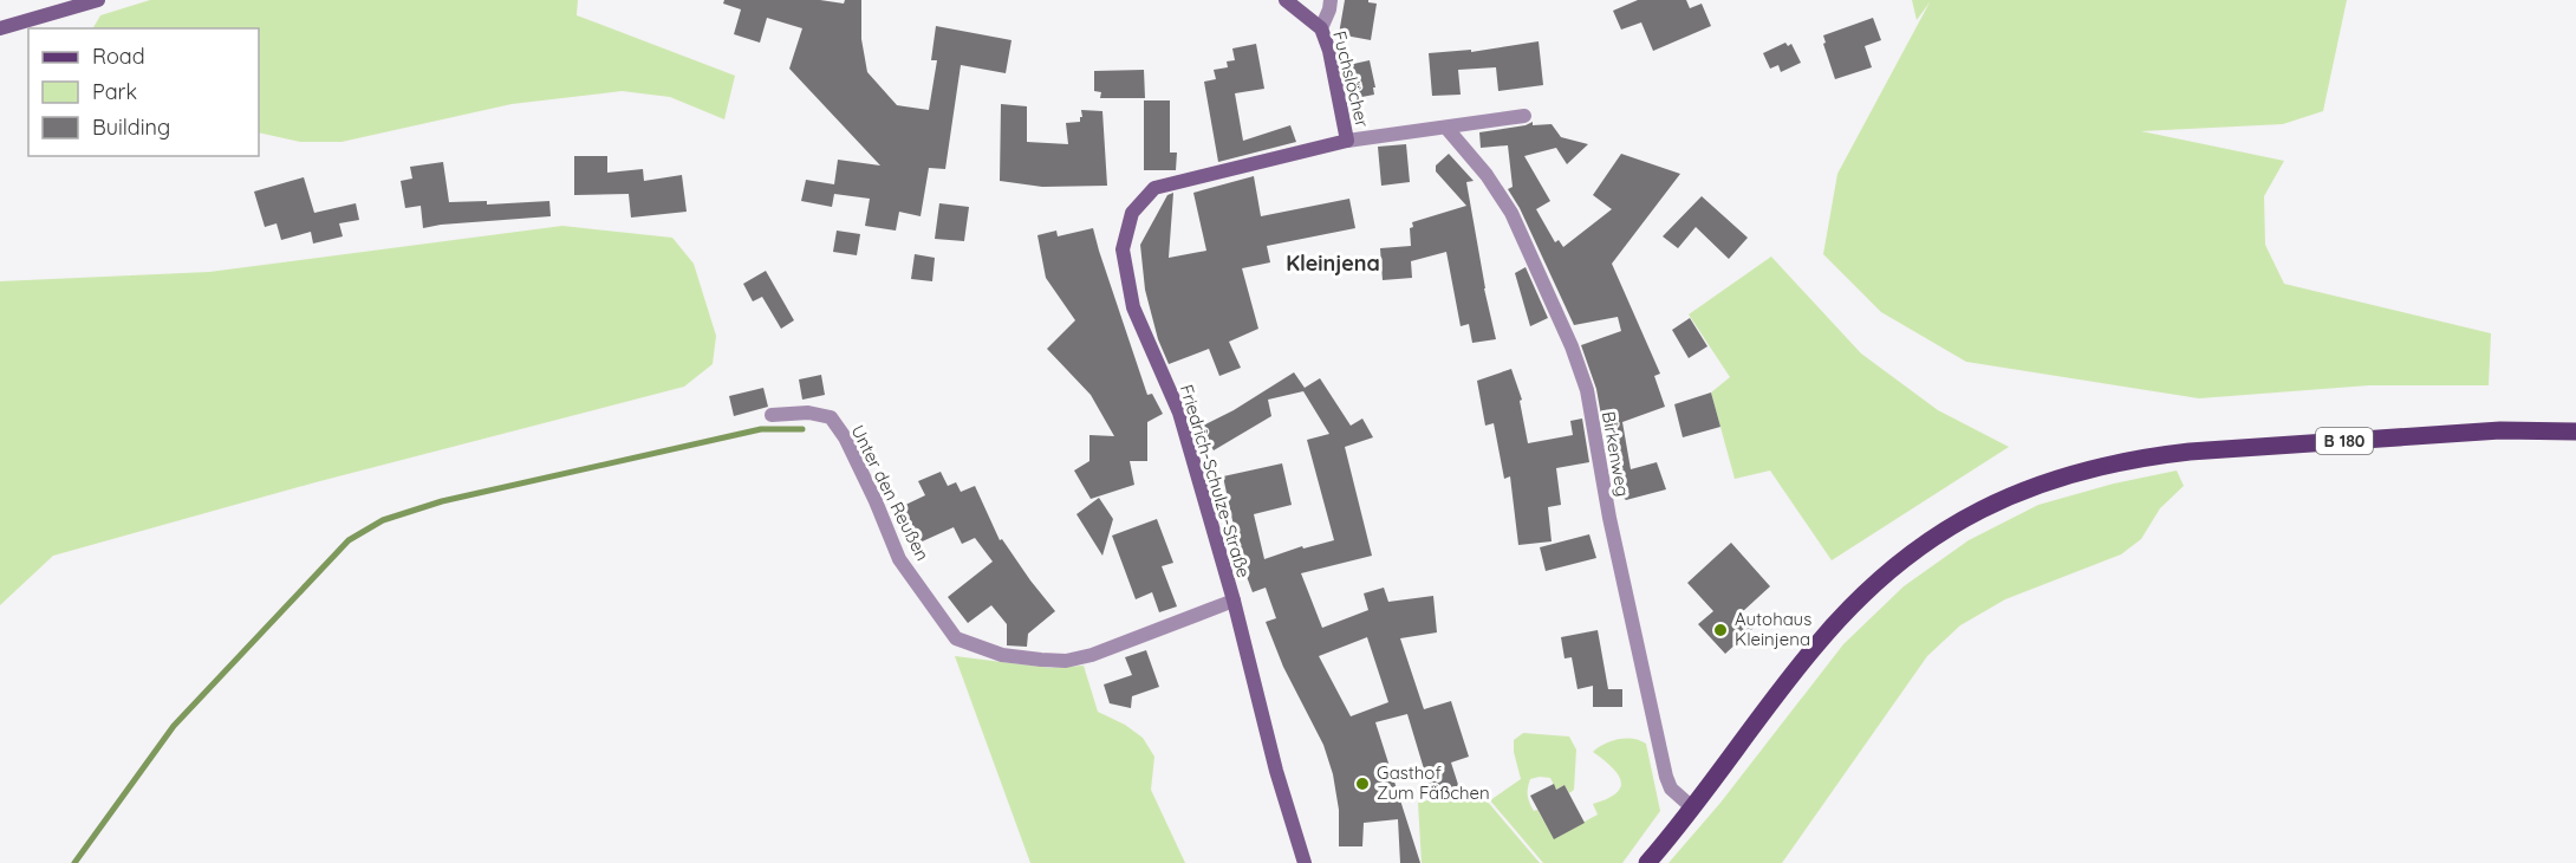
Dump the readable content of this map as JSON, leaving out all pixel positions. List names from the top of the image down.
{
  "streets": {
    "main road": ["B 180"],
    "street": [
      "Fuchslöcher",
      "Birkenweg",
      "Friedrich-Schulze-Straße",
      "Unter den Reußen"
    ]
  },
  "crossings": [
    ["Fuchslöcher", "Friedrich-Schulze-Straße"],
    ["B 180", "Birkenweg"],
    ["Friedrich-Schulze-Straße", "Unter den Reußen"]
  ],
  "districts": ["Kleinjena"],
  "places": ["Autohaus Kleinjena", "Gasthof Zum Fäßchen"],
  "legend": ["Road", "Park", "Building"]
}
